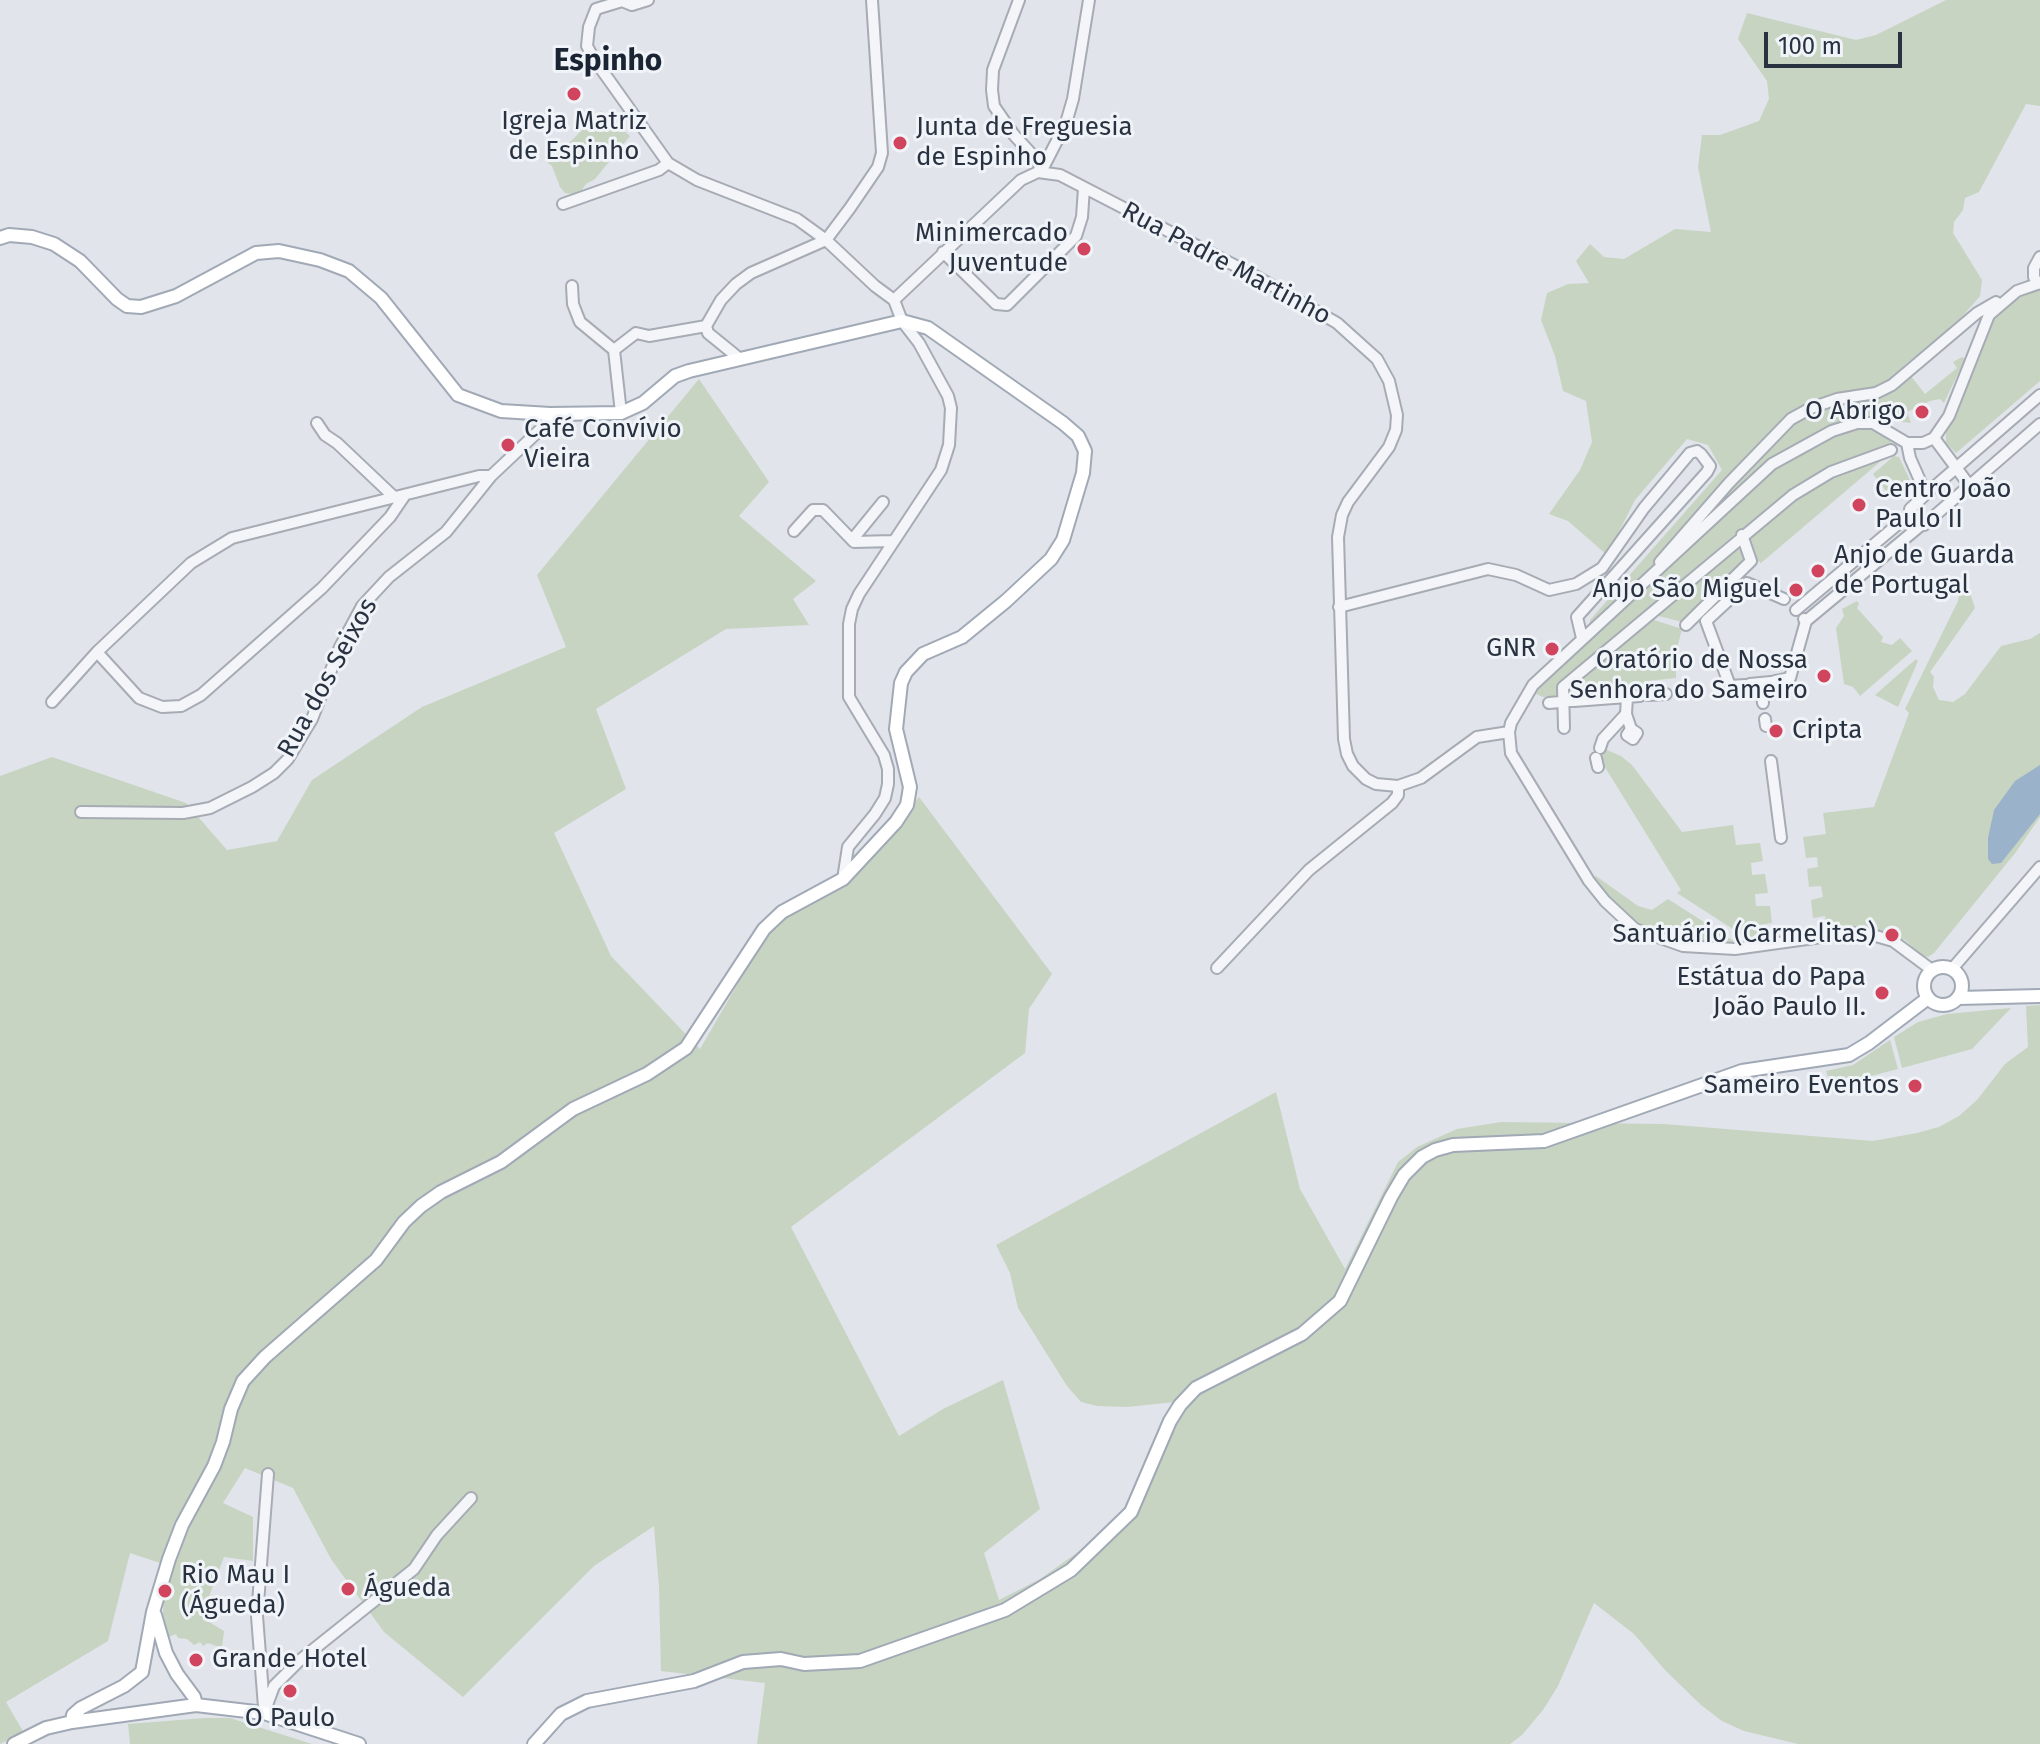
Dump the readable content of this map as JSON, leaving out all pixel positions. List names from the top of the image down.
{
  "streets": {
    "street": ["Rua Padre Martinho", "Rua dos Seixos"]
  },
  "districts": ["Espinho"],
  "places": [
    "Igreja Matriz de Espinho",
    "Junta de Freguesia de Espinho",
    "Minimercado Juventude",
    "O Abrigo",
    "Café Convívio Vieira",
    "Centro João Paulo II",
    "Anjo de Guarda de Portugal",
    "Anjo São Miguel",
    "GNR",
    "Oratório de Nossa Senhora do Sameiro",
    "Cripta",
    "Santuário (Carmelitas)",
    "Estátua do Papa João Paulo II.",
    "Sameiro Eventos",
    "Águeda",
    "Rio Mau I (Águeda)",
    "Grande Hotel",
    "O Paulo"
  ],
  "scale_bar": "100 m"
}
